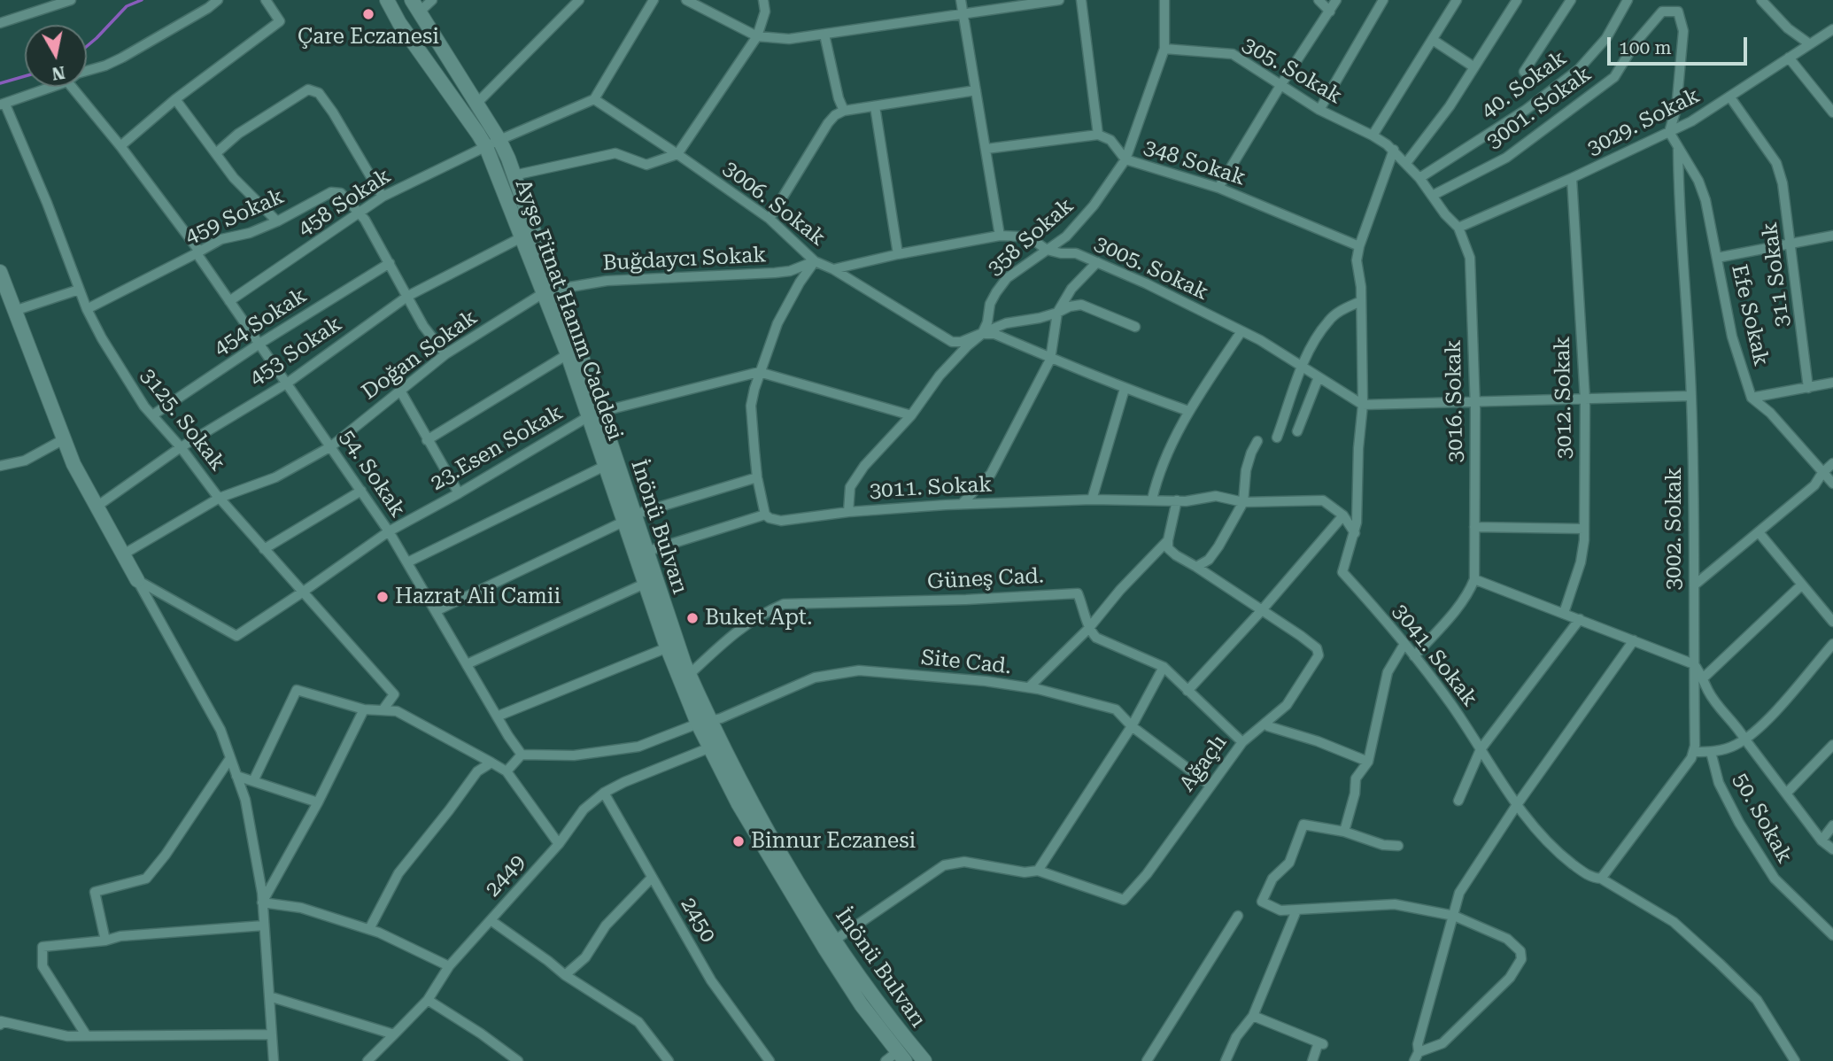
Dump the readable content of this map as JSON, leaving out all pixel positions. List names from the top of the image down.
{
  "streets": {
    "main road": ["Ayşe Fitnat Hanım Caddesi", "İnönü Bulvarı"],
    "street": [
      "305. Sokak",
      "40. Sokak",
      "3001. Sokak",
      "3029. Sokak",
      "348 Sokak",
      "458 Sokak",
      "3006. Sokak",
      "459 Sokak",
      "358 Sokak",
      "Buğdaycı Sokak",
      "3005. Sokak",
      "311 Sokak",
      "Efe Sokak",
      "454 Sokak",
      "453 Sokak",
      "Doğan Sokak",
      "3012. Sokak",
      "3016. Sokak",
      "3125. Sokak",
      "23.Esen Sokak",
      "54. Sokak",
      "3011. Sokak",
      "3002. Sokak",
      "Güneş Cad.",
      "3041. Sokak",
      "Site Cad.",
      "Ağaçlı",
      "50. Sokak",
      "2449",
      "2450"
    ]
  },
  "crossings": [
    ["305. Sokak", "348 Sokak"],
    ["305. Sokak", "3016. Sokak"],
    ["305. Sokak", "3041. Sokak"],
    ["40. Sokak", "3016. Sokak"],
    ["3001. Sokak", "3029. Sokak"],
    ["3001. Sokak", "Efe Sokak"],
    ["3001. Sokak", "3016. Sokak"],
    ["3029. Sokak", "311 Sokak"],
    ["3029. Sokak", "Efe Sokak"],
    ["3029. Sokak", "3012. Sokak"],
    ["3029. Sokak", "3016. Sokak"],
    ["348 Sokak", "358 Sokak"],
    ["348 Sokak", "3041. Sokak"],
    ["458 Sokak", "459 Sokak"],
    ["458 Sokak", "Ayşe Fitnat Hanım Caddesi"],
    ["458 Sokak", "54. Sokak"],
    ["458 Sokak", "İnönü Bulvarı"],
    ["3006. Sokak", "358 Sokak"],
    ["3006. Sokak", "Buğdaycı Sokak"],
    ["3006. Sokak", "3005. Sokak"],
    ["459 Sokak", "454 Sokak"],
    ["459 Sokak", "453 Sokak"],
    ["459 Sokak", "Doğan Sokak"],
    ["459 Sokak", "3125. Sokak"],
    ["459 Sokak", "54. Sokak"],
    ["358 Sokak", "3005. Sokak"],
    ["Buğdaycı Sokak", "Ayşe Fitnat Hanım Caddesi"],
    ["Buğdaycı Sokak", "Doğan Sokak"],
    ["Buğdaycı Sokak", "İnönü Bulvarı"],
    ["3005. Sokak", "3041. Sokak"],
    ["Ayşe Fitnat Hanım Caddesi", "453 Sokak"],
    ["Ayşe Fitnat Hanım Caddesi", "Doğan Sokak"],
    ["Ayşe Fitnat Hanım Caddesi", "23.Esen Sokak"],
    ["Ayşe Fitnat Hanım Caddesi", "İnönü Bulvarı"],
    ["Ayşe Fitnat Hanım Caddesi", "Site Cad."],
    ["Efe Sokak", "3002. Sokak"],
    ["454 Sokak", "3125. Sokak"],
    ["454 Sokak", "54. Sokak"],
    ["453 Sokak", "3125. Sokak"],
    ["453 Sokak", "54. Sokak"],
    ["Doğan Sokak", "3125. Sokak"],
    ["Doğan Sokak", "54. Sokak"],
    ["Doğan Sokak", "İnönü Bulvarı"],
    ["3016. Sokak", "3041. Sokak"],
    ["3125. Sokak", "23.Esen Sokak"],
    ["23.Esen Sokak", "54. Sokak"],
    ["23.Esen Sokak", "İnönü Bulvarı"],
    ["3011. Sokak", "3041. Sokak"],
    ["İnönü Bulvarı", "Güneş Cad."],
    ["İnönü Bulvarı", "Site Cad."],
    ["İnönü Bulvarı", "2449"],
    ["3002. Sokak", "3041. Sokak"],
    ["Site Cad.", "Ağaçlı"],
    ["2449", "2450"]
  ],
  "places": [
    "Çare Eczanesi",
    "Hazrat Ali Camii",
    "Buket Apt.",
    "Binnur Eczanesi"
  ],
  "scale_bar": "100 m",
  "north": "bottom"
}
